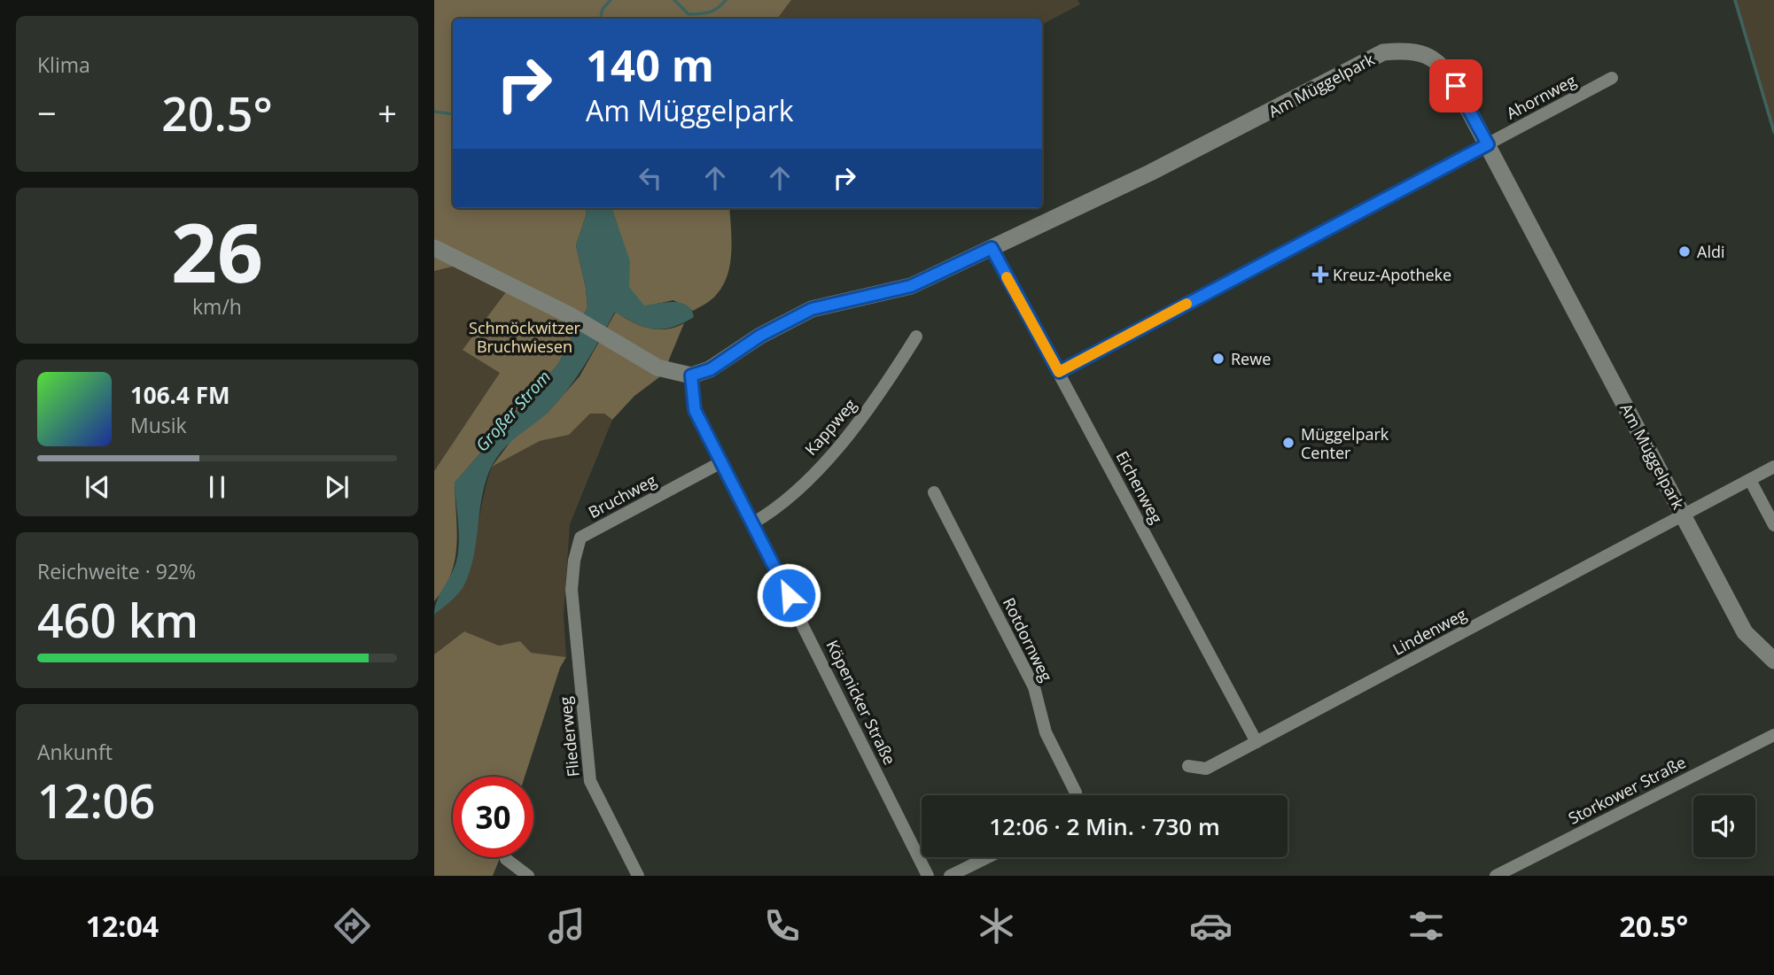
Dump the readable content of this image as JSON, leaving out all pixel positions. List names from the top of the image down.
{
  "streets": {
    "main road": ["Am Müggelpark"],
    "street": [
      "Ahornweg",
      "Kappweg",
      "Eichenweg",
      "Bruchweg",
      "Lindenweg",
      "Rotdornweg",
      "Köpenicker Straße",
      "Fliederweg",
      "Storkower Straße"
    ]
  },
  "crossings": [
    ["Am Müggelpark", "Ahornweg"],
    ["Am Müggelpark", "Eichenweg"],
    ["Am Müggelpark", "Lindenweg"],
    ["Am Müggelpark", "Köpenicker Straße"],
    ["Ahornweg", "Eichenweg"],
    ["Kappweg", "Köpenicker Straße"],
    ["Eichenweg", "Lindenweg"],
    ["Bruchweg", "Köpenicker Straße"],
    ["Bruchweg", "Fliederweg"]
  ],
  "water": ["Großer Strom"],
  "parks": ["Schmöckwitzer Bruchwiesen"],
  "places": {
    "other": ["Aldi", "Rewe", "Müggelpark Center"],
    "health": ["Kreuz-Apotheke"]
  },
  "page": {
    "tile": [
      "Klima",
      ["26", "km/h"],
      ["Reichweite · 92%", "460 km"],
      ["Ankunft", "12:06"]
    ],
    "turn": ["140 m", "Am Müggelpark"],
    "heat": ["−", "20.5°", "+"],
    "song": ["106.4 FM", "Musik"],
    "limit": "30",
    "trip": "12:06 · 2 Min. · 730 m",
    "tabs": ["12:04", "20.5°"]
  }
}
